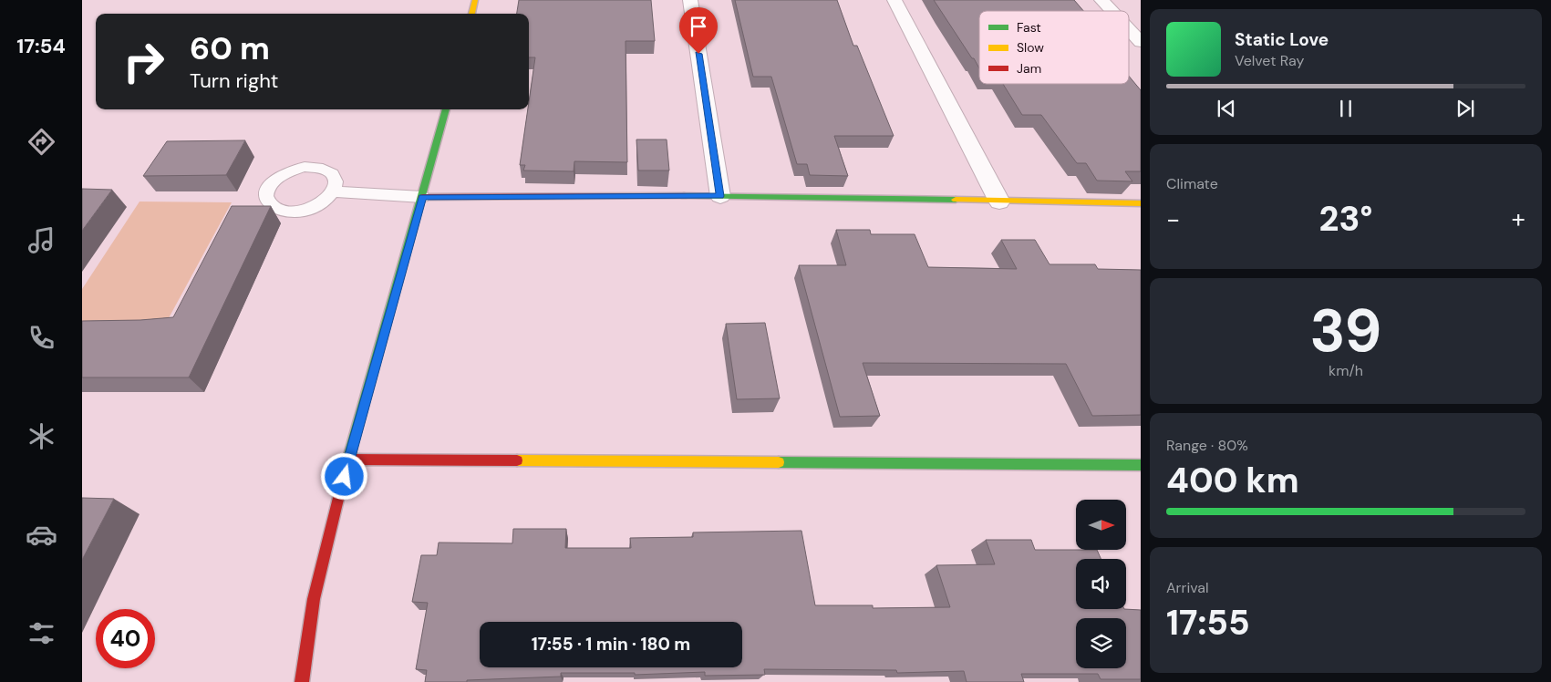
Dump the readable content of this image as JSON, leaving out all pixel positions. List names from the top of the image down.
{
  "legend": ["Fast", "Slow", "Jam"],
  "north": "right",
  "page": {
    "tabs": "17:54",
    "turn": ["60 m", "Turn right"],
    "song": ["Static Love", "Velvet Ray"],
    "tile": [
      "Climate",
      ["39", "km/h"],
      ["Range · 80%", "400 km"],
      ["Arrival", "17:55"]
    ],
    "heat": ["−", "23°", "+"],
    "limit": "40",
    "trip": "17:55 · 1 min · 180 m"
  }
}
